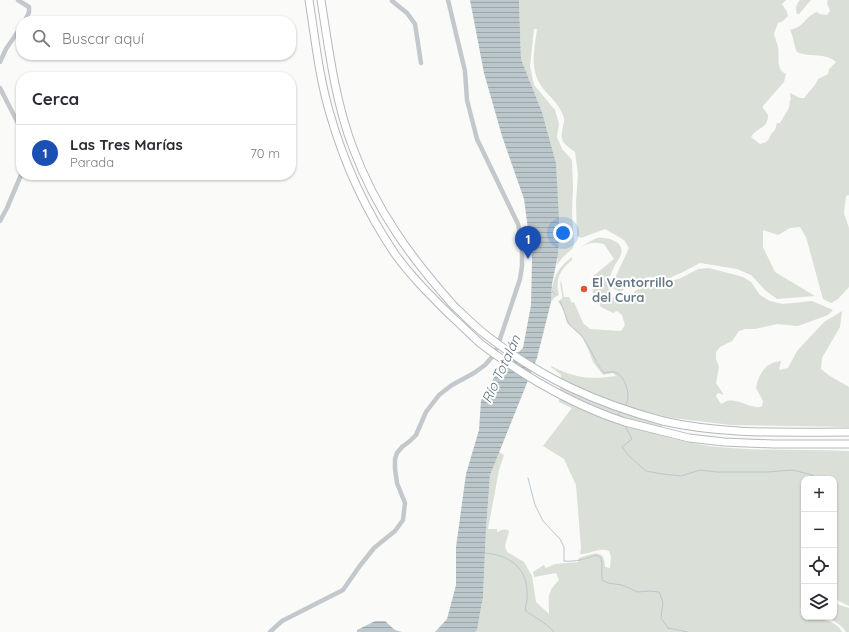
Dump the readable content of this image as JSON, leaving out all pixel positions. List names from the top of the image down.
{
  "water": ["Río Totalán"],
  "places": ["El Ventorrillo del Cura"],
  "page": {
    "search": "Buscar aquí",
    "heading": "Cerca",
    "list": [
      {
        "mark": "1",
        "name": "Las Tres Marías",
        "note": "Parada",
        "value": "70 m"
      }
    ],
    "pins": "1",
    "map_buttons": ["+", "−"]
  }
}
